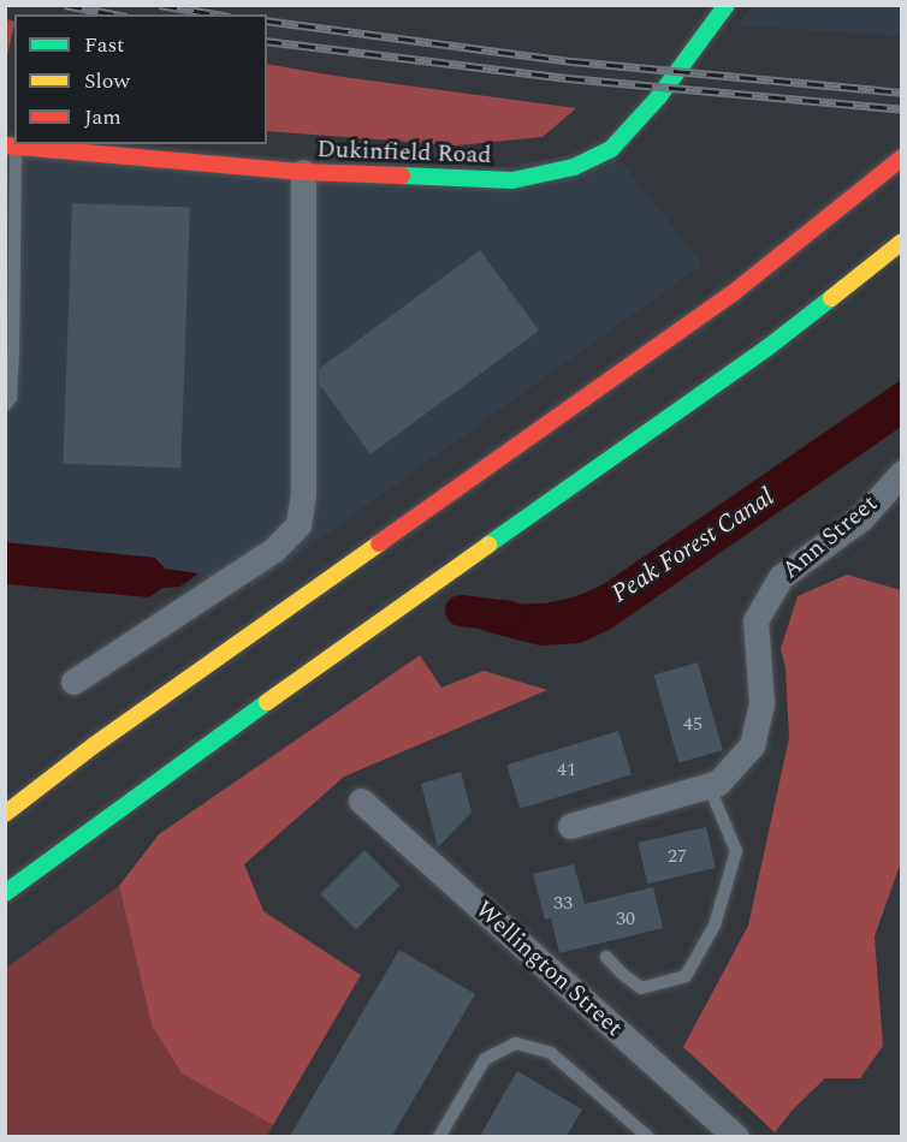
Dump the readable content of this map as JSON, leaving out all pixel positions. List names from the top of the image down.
{
  "streets": {
    "main road": ["Dukinfield Road"],
    "street": ["Ann Street", "Wellington Street"]
  },
  "water": ["Peak Forest Canal"],
  "house_numbers": [
    "45",
    "41",
    "27",
    "33",
    "30"
  ],
  "legend": ["Fast", "Slow", "Jam"]
}
